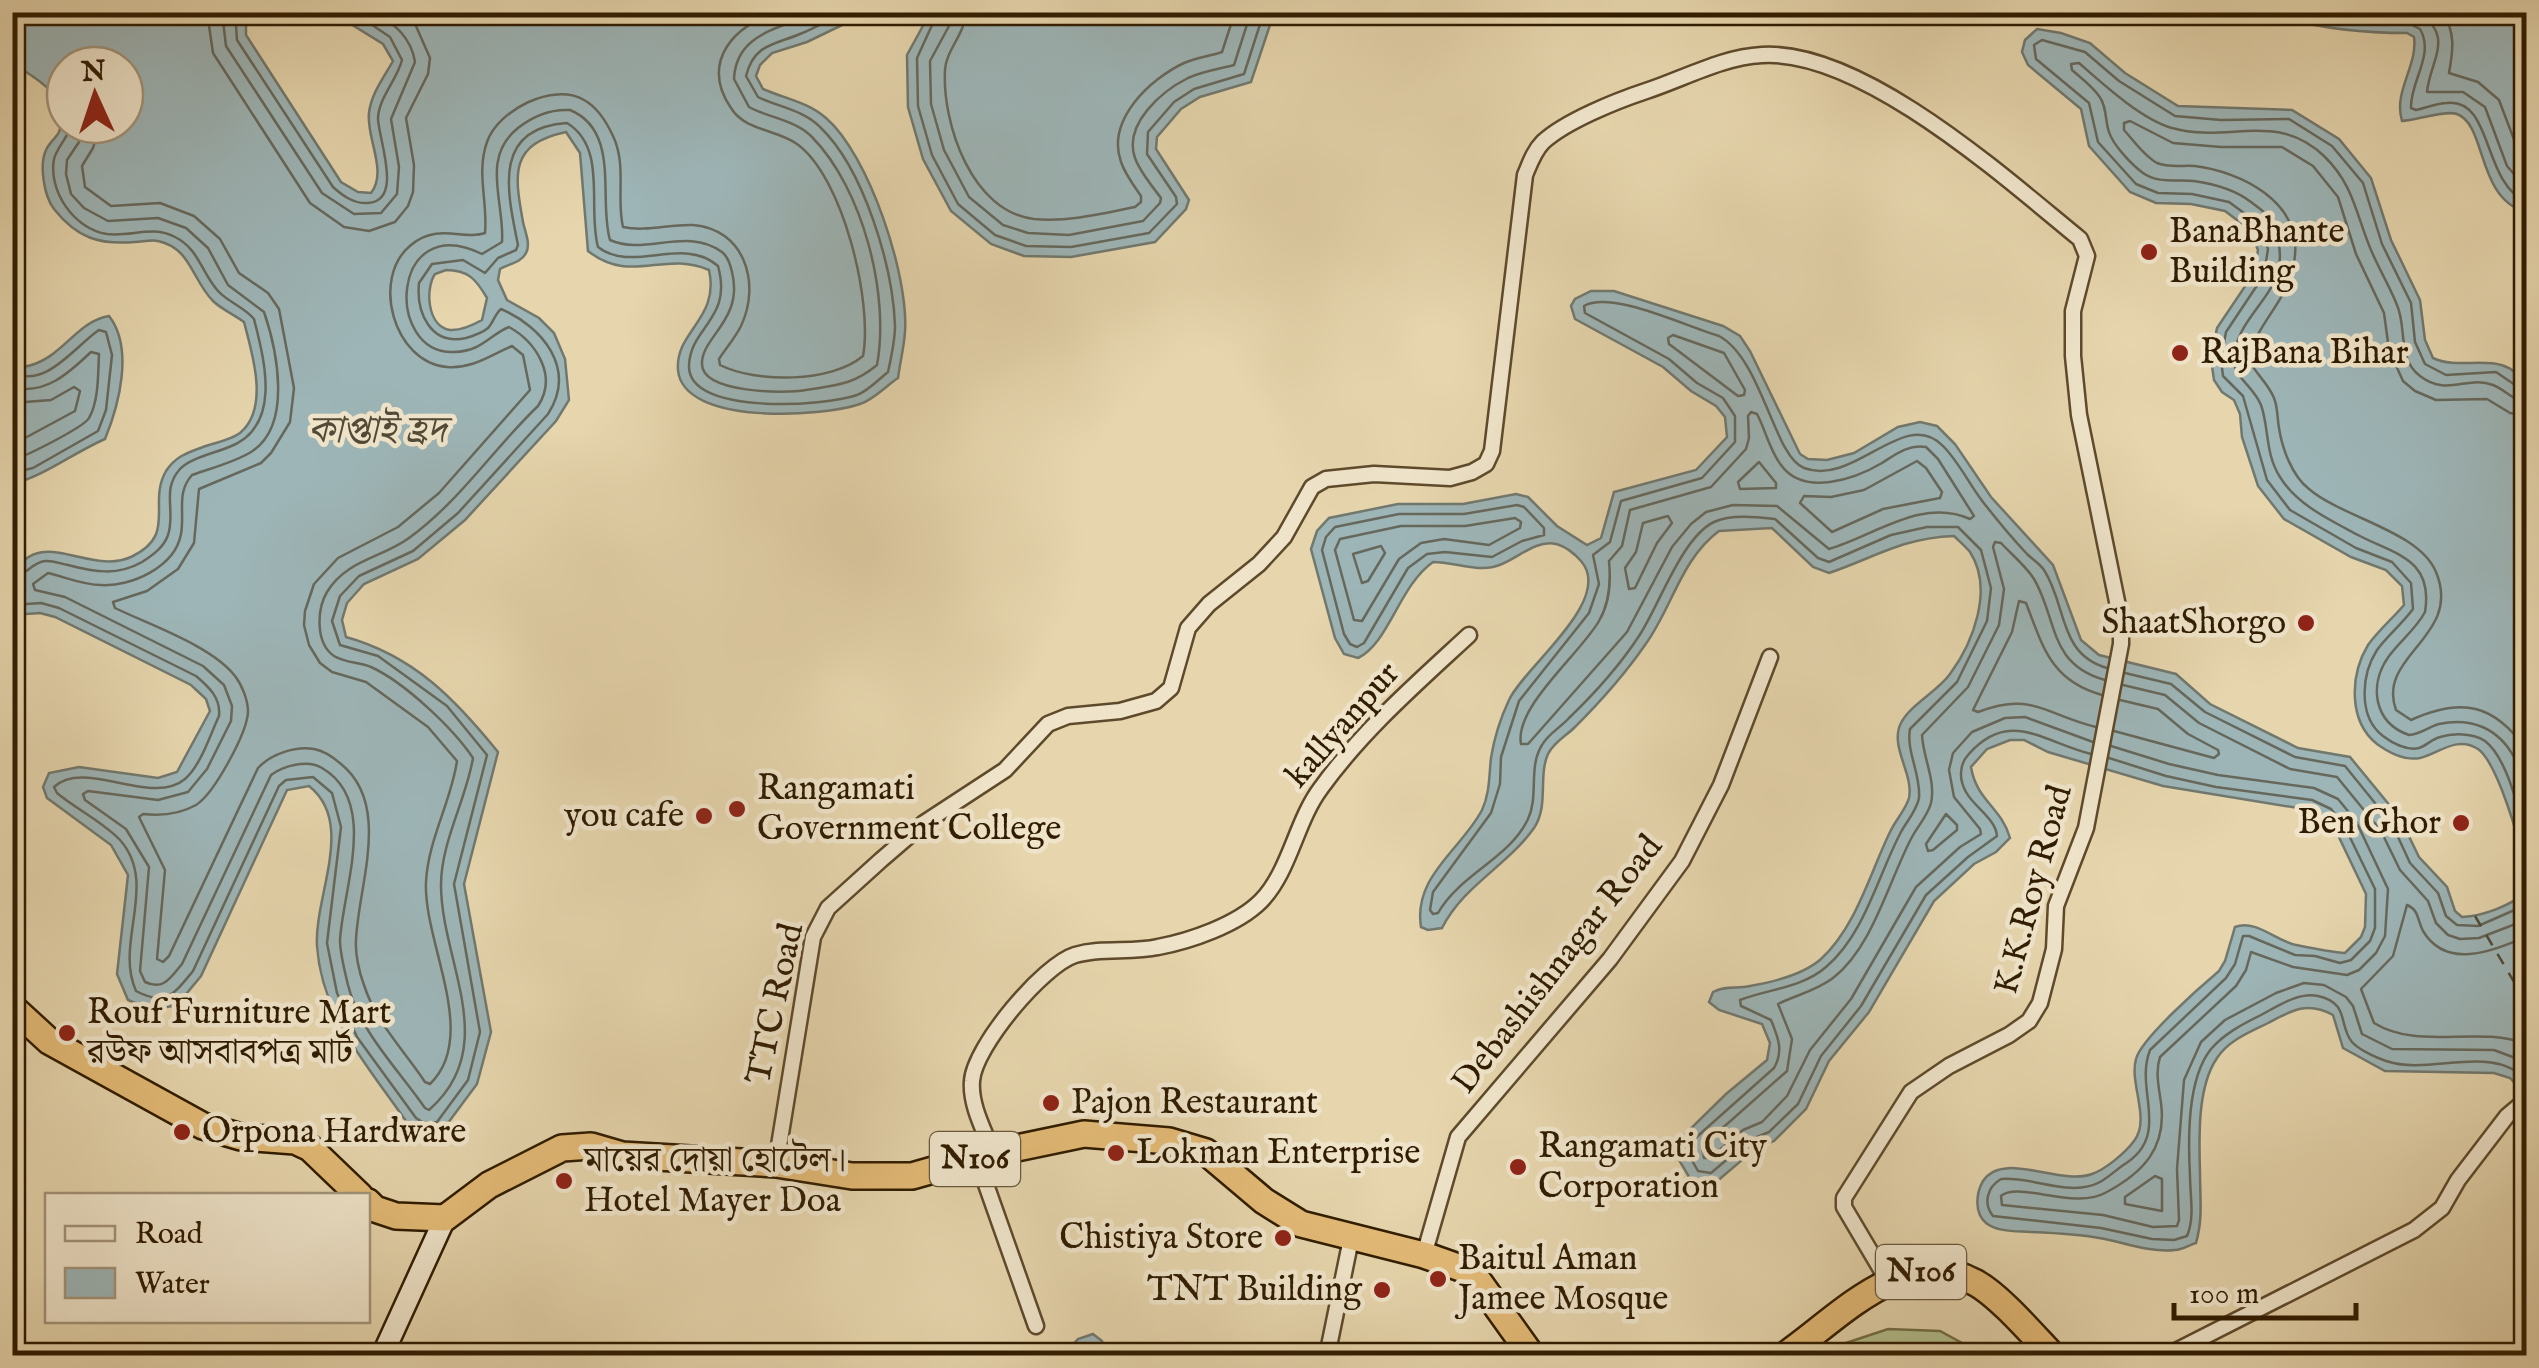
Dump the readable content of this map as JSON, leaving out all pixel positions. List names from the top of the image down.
{
  "streets": {
    "highway": ["N106"],
    "street": [
      "kallyanpur",
      "K.K.Roy Road",
      "Debashishnagar Road",
      "TTC Road"
    ]
  },
  "crossings": [
    ["kallyanpur", "N106"],
    ["K.K.Roy Road", "TTC Road"],
    ["K.K.Roy Road", "N106"],
    ["Debashishnagar Road", "N106"],
    ["TTC Road", "N106"]
  ],
  "water": ["কাপ্তাই হ্রদ"],
  "places": [
    "BanaBhante Building",
    "RajBana Bihar",
    "ShaatShorgo",
    "Rangamati Government College",
    "you cafe",
    "Ben Ghor",
    "Rouf Furniture Mart রউফ আসবাবপত্র মার্ট",
    "Pajon Restaurant",
    "Orpona Hardware",
    "Lokman Enterprise",
    "Rangamati City Corporation",
    "মায়ের দোয়া হোটেল। Hotel Mayer Doa",
    "Chistiya Store",
    "Baitul Aman Jamee Mosque",
    "TNT Building"
  ],
  "legend": ["Road", "Water"],
  "scale_bar": "100 m",
  "north": "top"
}
